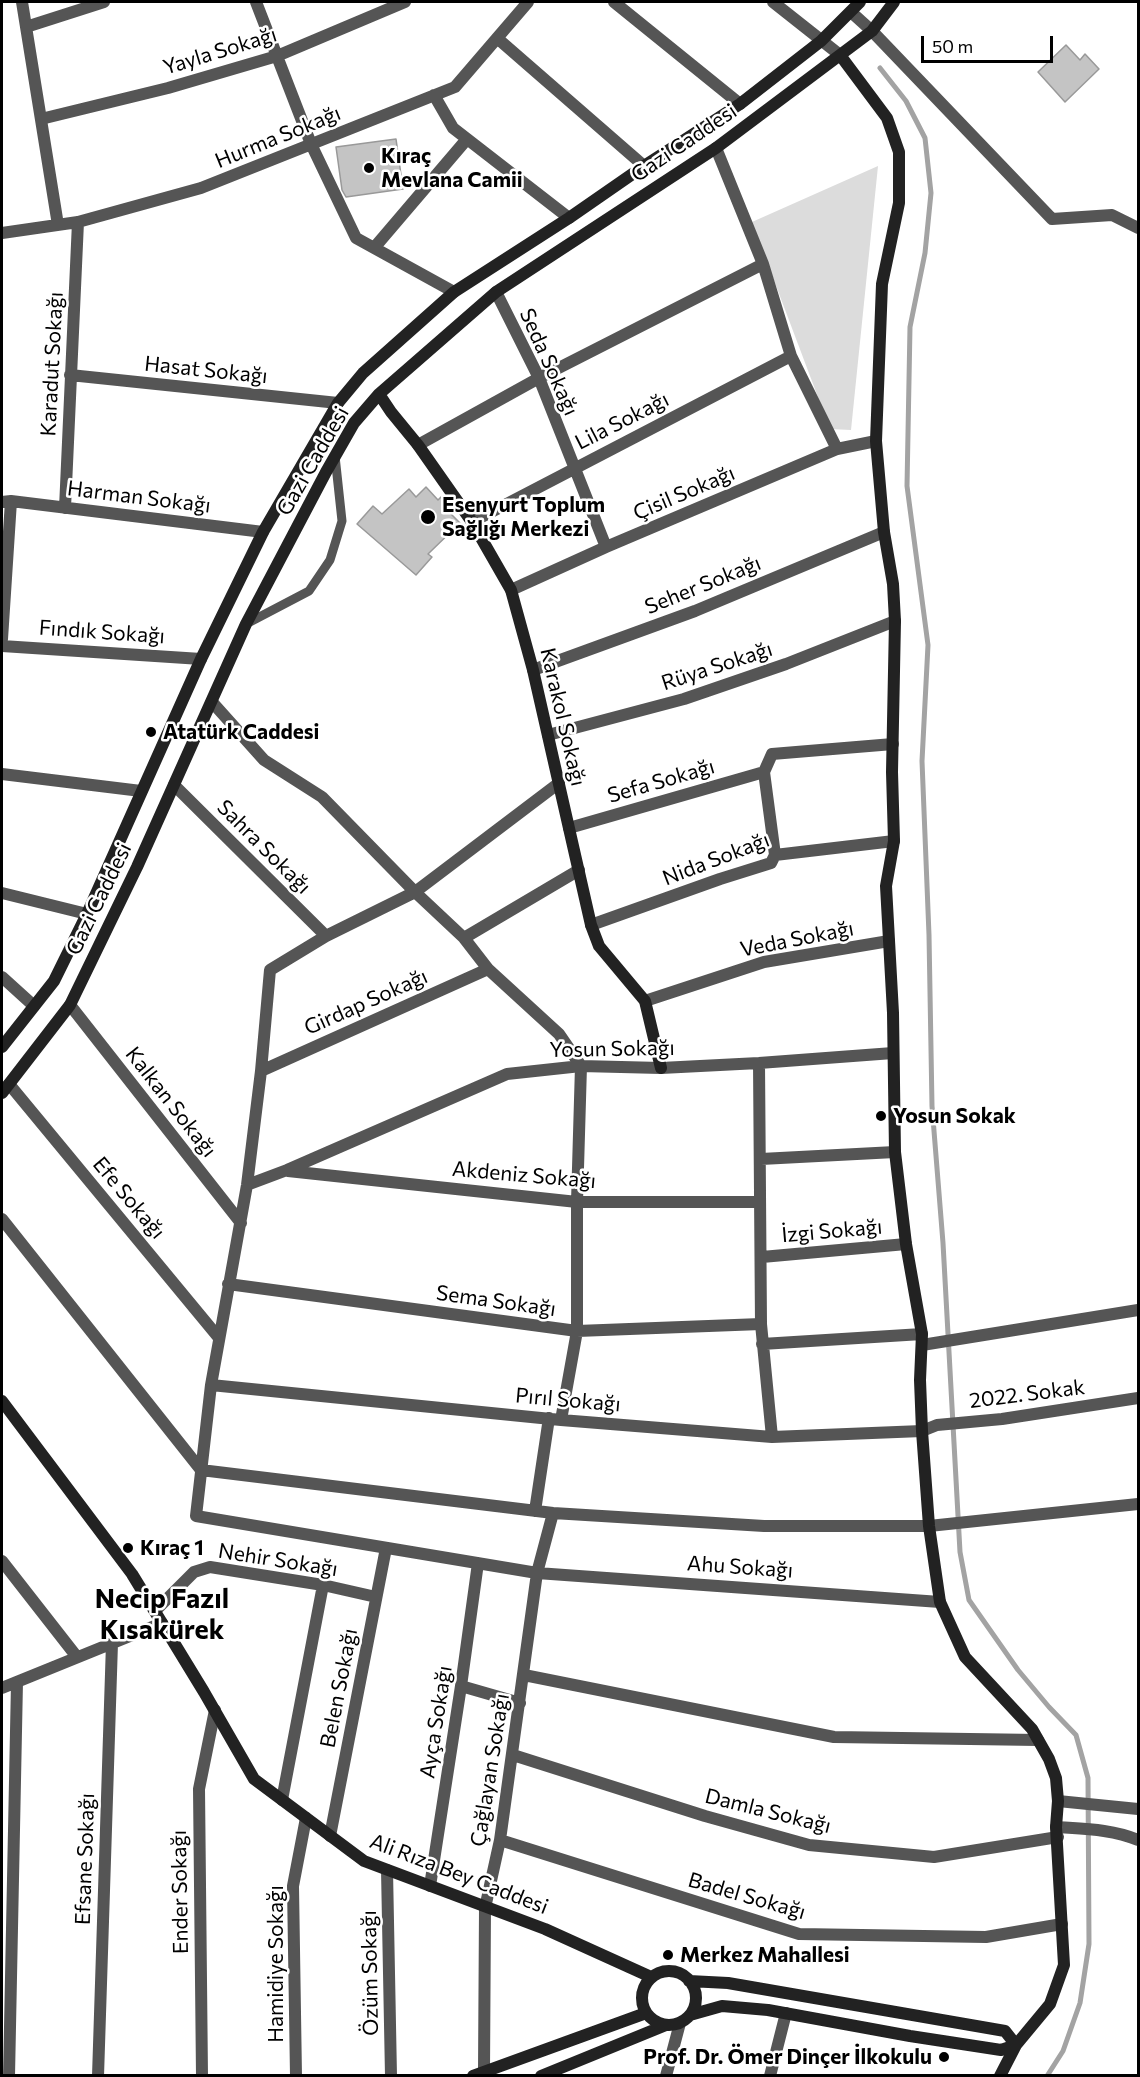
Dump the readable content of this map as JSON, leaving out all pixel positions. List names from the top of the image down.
{
  "streets": {
    "street": [
      "Yayla Sokağı",
      "Hurma Sokağı",
      "Gazi Caddesi",
      "Seda Sokağı",
      "Karadut Sokağı",
      "Hasat Sokağı",
      "Lila Sokağı",
      "Çisil Sokağı",
      "Harman Sokağı",
      "Seher Sokağı",
      "Fındık Sokağı",
      "Rüya Sokağı",
      "Karakol Sokağı",
      "Sefa Sokağı",
      "Sahra Sokağı",
      "Nida Sokağı",
      "Veda Sokağı",
      "Girdap Sokağı",
      "Yosun Sokağı",
      "Kalkan Sokağı",
      "Akdeniz Sokağı",
      "Efe Sokağı",
      "İzgi Sokağı",
      "Sema Sokağı",
      "2022. Sokak",
      "Pırıl Sokağı",
      "Nehir Sokağı",
      "Ahu Sokağı",
      "Belen Sokağı",
      "Ayça Sokağı",
      "Çağlayan Sokağı",
      "Damla Sokağı",
      "Efsane Sokağı",
      "Ali Rıza Bey Caddesi",
      "Ender Sokağı",
      "Badel Sokağı",
      "Hamidiye Sokağı",
      "Özüm Sokağı"
    ]
  },
  "crossings": [
    ["Hurma Sokağı", "Karadut Sokağı"],
    ["Gazi Caddesi", "Seda Sokağı"],
    ["Gazi Caddesi", "Hasat Sokağı"],
    ["Gazi Caddesi", "Harman Sokağı"],
    ["Gazi Caddesi", "Fındık Sokağı"],
    ["Gazi Caddesi", "Karakol Sokağı"],
    ["Gazi Caddesi", "Sahra Sokağı"],
    ["Gazi Caddesi", "Kalkan Sokağı"],
    ["Gazi Caddesi", "Efe Sokağı"],
    ["Seda Sokağı", "Lila Sokağı"],
    ["Seda Sokağı", "Çisil Sokağı"],
    ["Karadut Sokağı", "Hasat Sokağı"],
    ["Karadut Sokağı", "Harman Sokağı"],
    ["Lila Sokağı", "Karakol Sokağı"],
    ["Çisil Sokağı", "Karakol Sokağı"],
    ["Seher Sokağı", "Karakol Sokağı"],
    ["Rüya Sokağı", "Karakol Sokağı"],
    ["Karakol Sokağı", "Sefa Sokağı"],
    ["Karakol Sokağı", "Nida Sokağı"],
    ["Karakol Sokağı", "Veda Sokağı"],
    ["Karakol Sokağı", "Yosun Sokağı"],
    ["Yosun Sokağı", "Akdeniz Sokağı"],
    ["2022. Sokak", "Pırıl Sokağı"],
    ["Nehir Sokağı", "Belen Sokağı"],
    ["Nehir Sokağı", "Ali Rıza Bey Caddesi"],
    ["Ahu Sokağı", "Belen Sokağı"],
    ["Ahu Sokağı", "Ayça Sokağı"],
    ["Ahu Sokağı", "Çağlayan Sokağı"],
    ["Belen Sokağı", "Ali Rıza Bey Caddesi"],
    ["Ayça Sokağı", "Ali Rıza Bey Caddesi"],
    ["Çağlayan Sokağı", "Damla Sokağı"],
    ["Çağlayan Sokağı", "Ali Rıza Bey Caddesi"],
    ["Çağlayan Sokağı", "Badel Sokağı"],
    ["Ali Rıza Bey Caddesi", "Ender Sokağı"],
    ["Ali Rıza Bey Caddesi", "Hamidiye Sokağı"],
    ["Ali Rıza Bey Caddesi", "Özüm Sokağı"]
  ],
  "districts": ["Necip Fazıl Kısakürek"],
  "places": [
    "Kıraç Mevlana Camii",
    "Esenyurt Toplum Sağlığı Merkezi",
    "Atatürk Caddesi",
    "Yosun Sokak",
    "Kıraç 1",
    "Merkez Mahallesi",
    "Prof. Dr. Ömer Dinçer İlkokulu"
  ],
  "scale_bar": "50 m"
}
